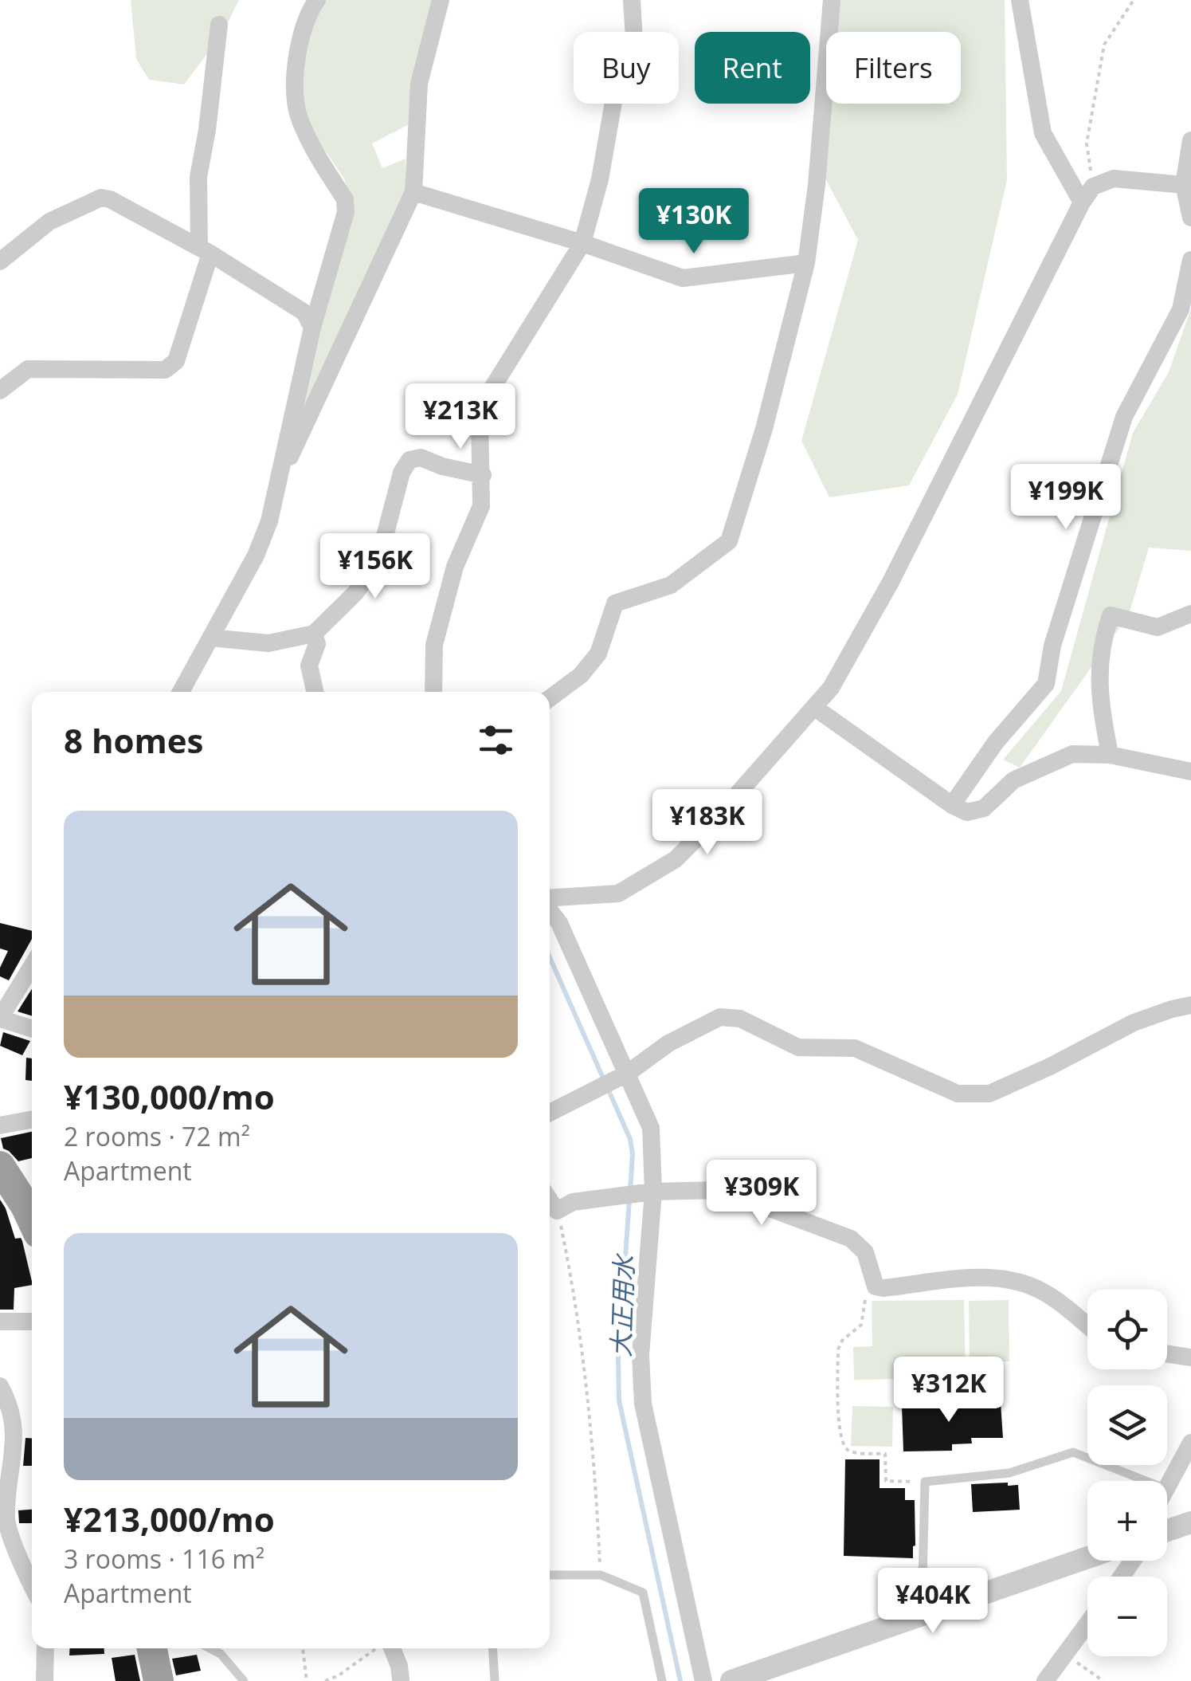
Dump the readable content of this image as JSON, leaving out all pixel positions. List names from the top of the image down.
{
  "water": ["大正用水"],
  "page": {
    "chip": ["Buy", "Rent", "Filters"],
    "price": [
      "¥130K",
      "¥213K",
      "¥199K",
      "¥156K",
      "¥183K",
      "¥309K",
      "¥312K",
      "¥404K"
    ],
    "heading": "8 homes",
    "list": [
      {
        "name": "¥130,000/mo",
        "note": "2 rooms · 72 m² · Apartment"
      },
      {
        "name": "¥213,000/mo",
        "note": "3 rooms · 116 m² · Apartment"
      }
    ],
    "map_buttons": ["+", "−"]
  }
}
